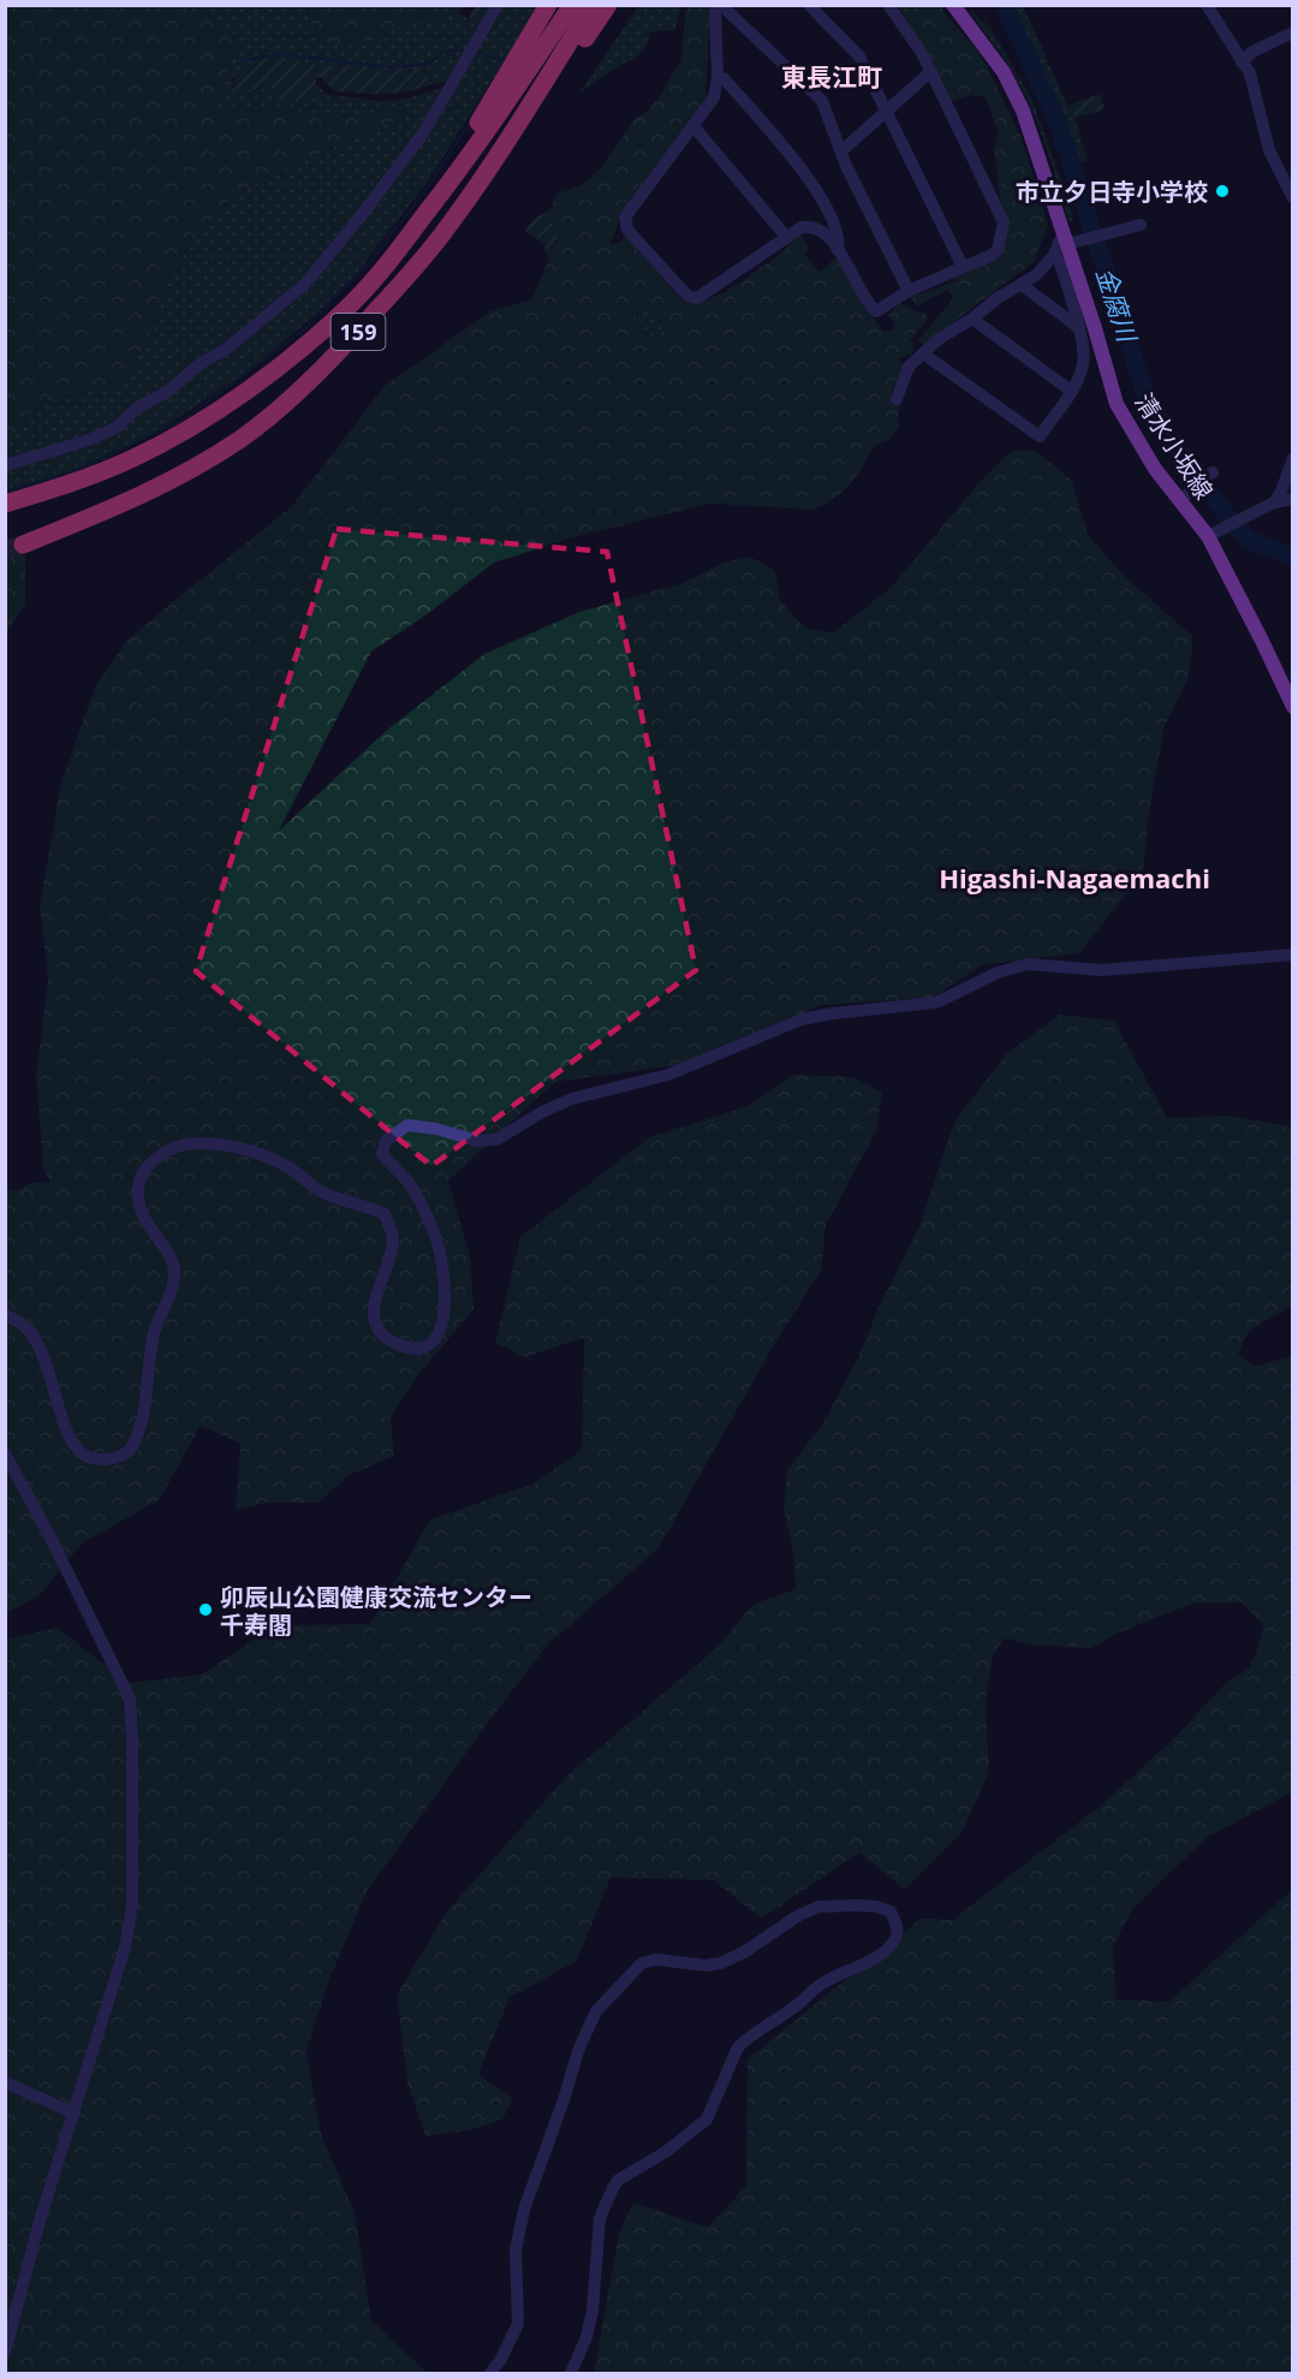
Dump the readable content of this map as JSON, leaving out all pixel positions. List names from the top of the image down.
{
  "streets": {
    "highway": ["159"],
    "main road": ["清水小坂線"]
  },
  "districts": ["東長江町", "Higashi-Nagaemachi"],
  "water": ["金腐川"],
  "places": ["市立夕日寺小学校", "卯辰山公園健康交流センター 千寿閣"]
}
